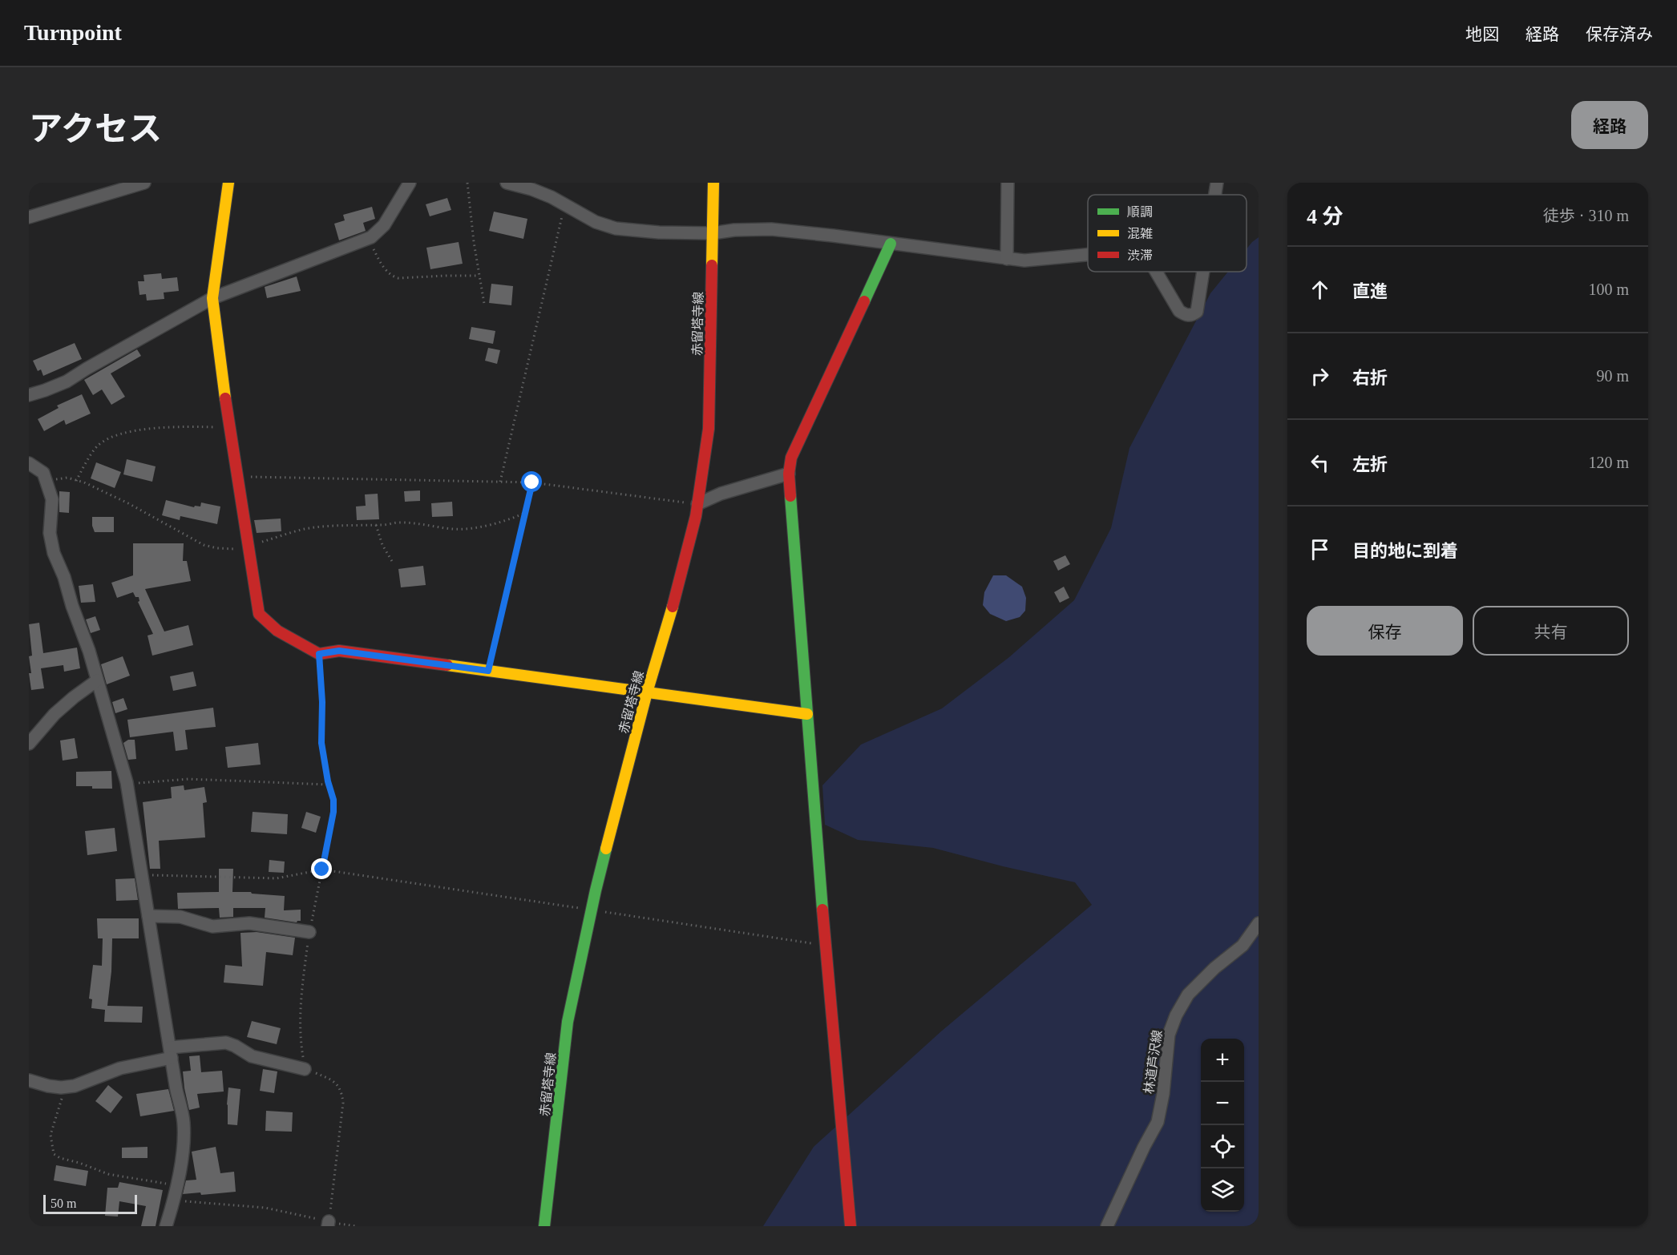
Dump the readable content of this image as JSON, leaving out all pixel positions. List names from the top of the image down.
{
  "streets": {
    "street": ["赤留塔寺線", "林道芦沢線"]
  },
  "legend": ["順調", "混雑", "渋滞"],
  "scale_bar": "50 m",
  "page": {
    "header": "Turnpoint",
    "nav": ["地図", "経路", "保存済み"],
    "title": "アクセス",
    "buttons": [
      "経路",
      ["保存", "共有"]
    ],
    "heading": ["4 分", "徒歩 · 310 m"],
    "list": [
      ["直進", "100 m"],
      ["右折", "90 m"],
      ["左折", "120 m"],
      "目的地に到着"
    ],
    "map_buttons": ["+", "−"],
    "scale": "50 m"
  }
}
